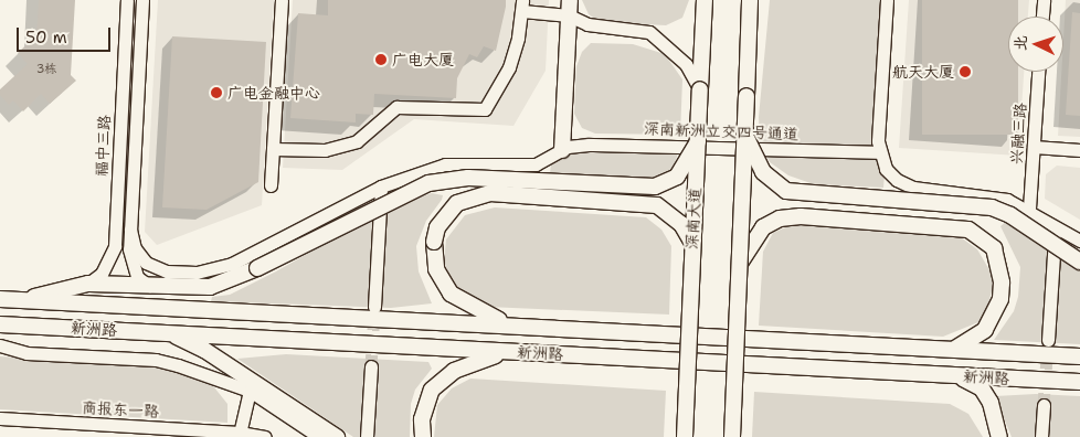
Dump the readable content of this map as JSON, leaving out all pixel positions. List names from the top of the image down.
{
  "streets": {
    "main road": ["深南大道", "新洲路"],
    "street": [
      "深南新洲立交四号通道",
      "兴融三路",
      "福中三路",
      "商报东一路"
    ]
  },
  "crossings": [
    ["深南新洲立交四号通道", "福中三路"]
  ],
  "places": ["广电大厦", "航天大厦", "广电金融中心"],
  "house_numbers": ["3栋"],
  "scale_bar": "50 m",
  "north": "left"
}
